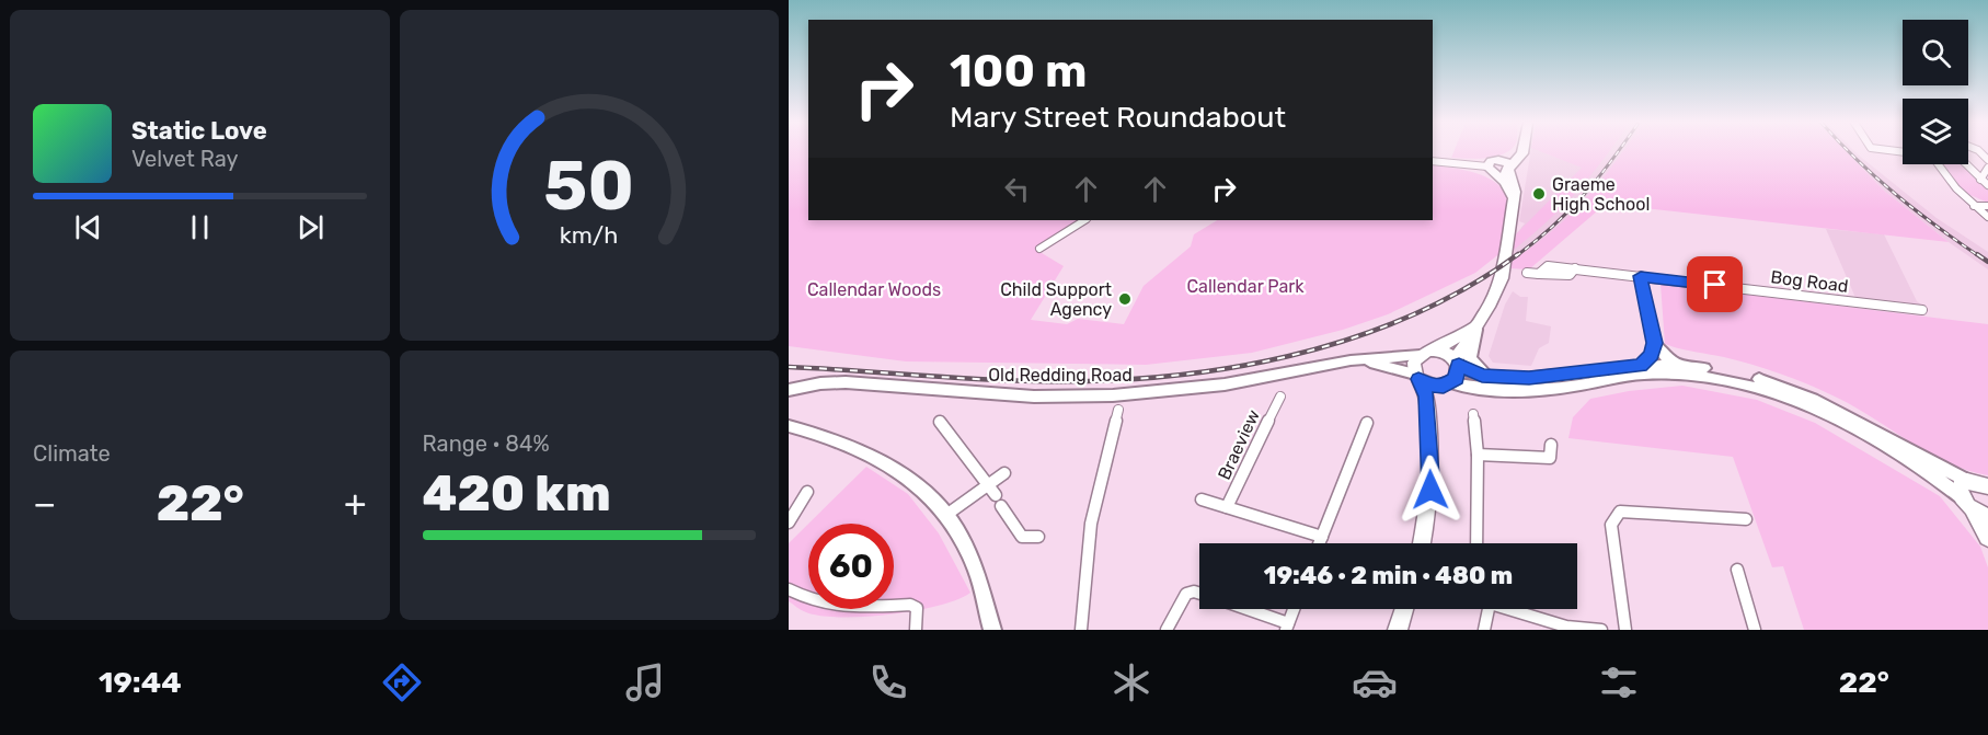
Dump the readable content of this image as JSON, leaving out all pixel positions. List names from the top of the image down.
{
  "streets": {
    "main road": ["Old Redding Road"],
    "street": ["Bog Road", "Braeview"]
  },
  "parks": ["Callendar Park", "Callendar Woods"],
  "places": ["Graeme High School", "Child Support Agency"],
  "page": {
    "turn": ["100 m", "Mary Street Roundabout"],
    "song": ["Static Love", "Velvet Ray"],
    "tile": [
      "Climate",
      ["Range · 84%", "420 km"]
    ],
    "heat": ["−", "22°", "+"],
    "limit": "60",
    "trip": "19:46 · 2 min · 480 m",
    "tabs": ["19:44", "22°"],
    "gauge": ["50", "km/h"]
  }
}
